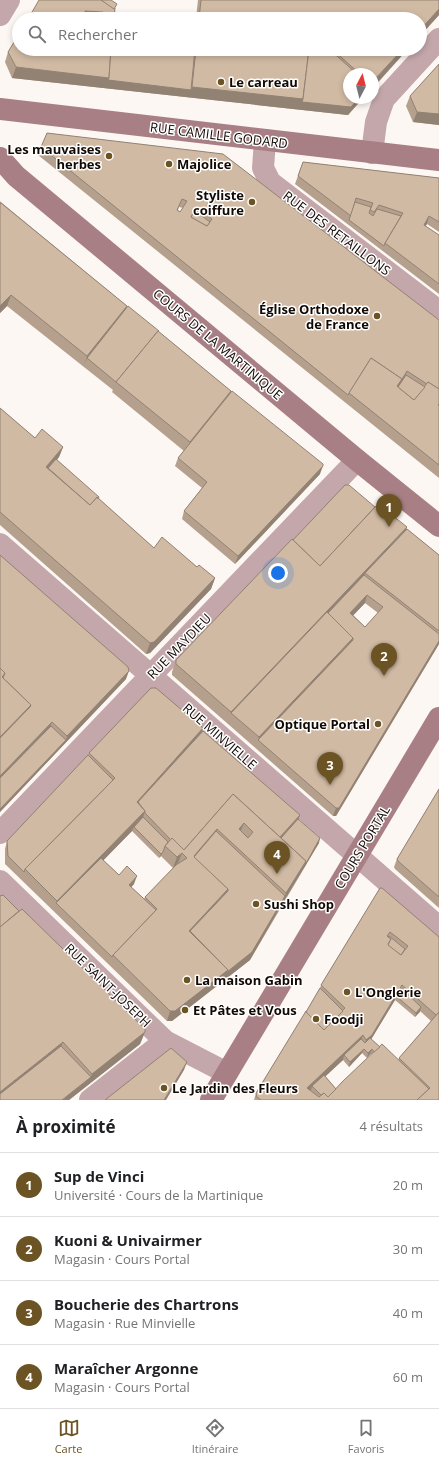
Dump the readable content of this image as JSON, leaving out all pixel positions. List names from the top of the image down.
{
  "streets": {
    "street": [
      "RUE CAMILLE GODARD",
      "RUE DES RETAILLONS",
      "COURS DE LA MARTINIQUE",
      "RUE MAYDIEU",
      "RUE MINVIELLE",
      "COURS PORTAL",
      "RUE SAINT-JOSEPH"
    ]
  },
  "crossings": [
    ["RUE CAMILLE GODARD", "RUE DES RETAILLONS"],
    ["COURS DE LA MARTINIQUE", "RUE MAYDIEU"],
    ["RUE MAYDIEU", "RUE MINVIELLE"],
    ["RUE MINVIELLE", "COURS PORTAL"],
    ["COURS PORTAL", "RUE SAINT-JOSEPH"]
  ],
  "places": [
    "Le carreau",
    "Les mauvaises herbes",
    "Majolice",
    "Styliste coiffure",
    "Église Orthodoxe de France",
    "Optique Portal",
    "Sushi Shop",
    "La maison Gabin",
    "L'Onglerie",
    "Et Pâtes et Vous",
    "Foodji",
    "Le Jardin des Fleurs"
  ],
  "north": "top",
  "page": {
    "search": "Rechercher",
    "pins": [
      "1",
      "2",
      "3",
      "4"
    ],
    "heading": ["À proximité", "4 résultats"],
    "list": [
      {
        "mark": "1",
        "name": "Sup de Vinci",
        "note": "Université · Cours de la Martinique",
        "value": "20 m"
      },
      {
        "mark": "2",
        "name": "Kuoni & Univairmer",
        "note": "Magasin · Cours Portal",
        "value": "30 m"
      },
      {
        "mark": "3",
        "name": "Boucherie des Chartrons",
        "note": "Magasin · Rue Minvielle",
        "value": "40 m"
      },
      {
        "mark": "4",
        "name": "Maraîcher Argonne",
        "note": "Magasin · Cours Portal",
        "value": "60 m"
      }
    ],
    "nav": ["Carte", "Itinéraire", "Favoris"]
  }
}
